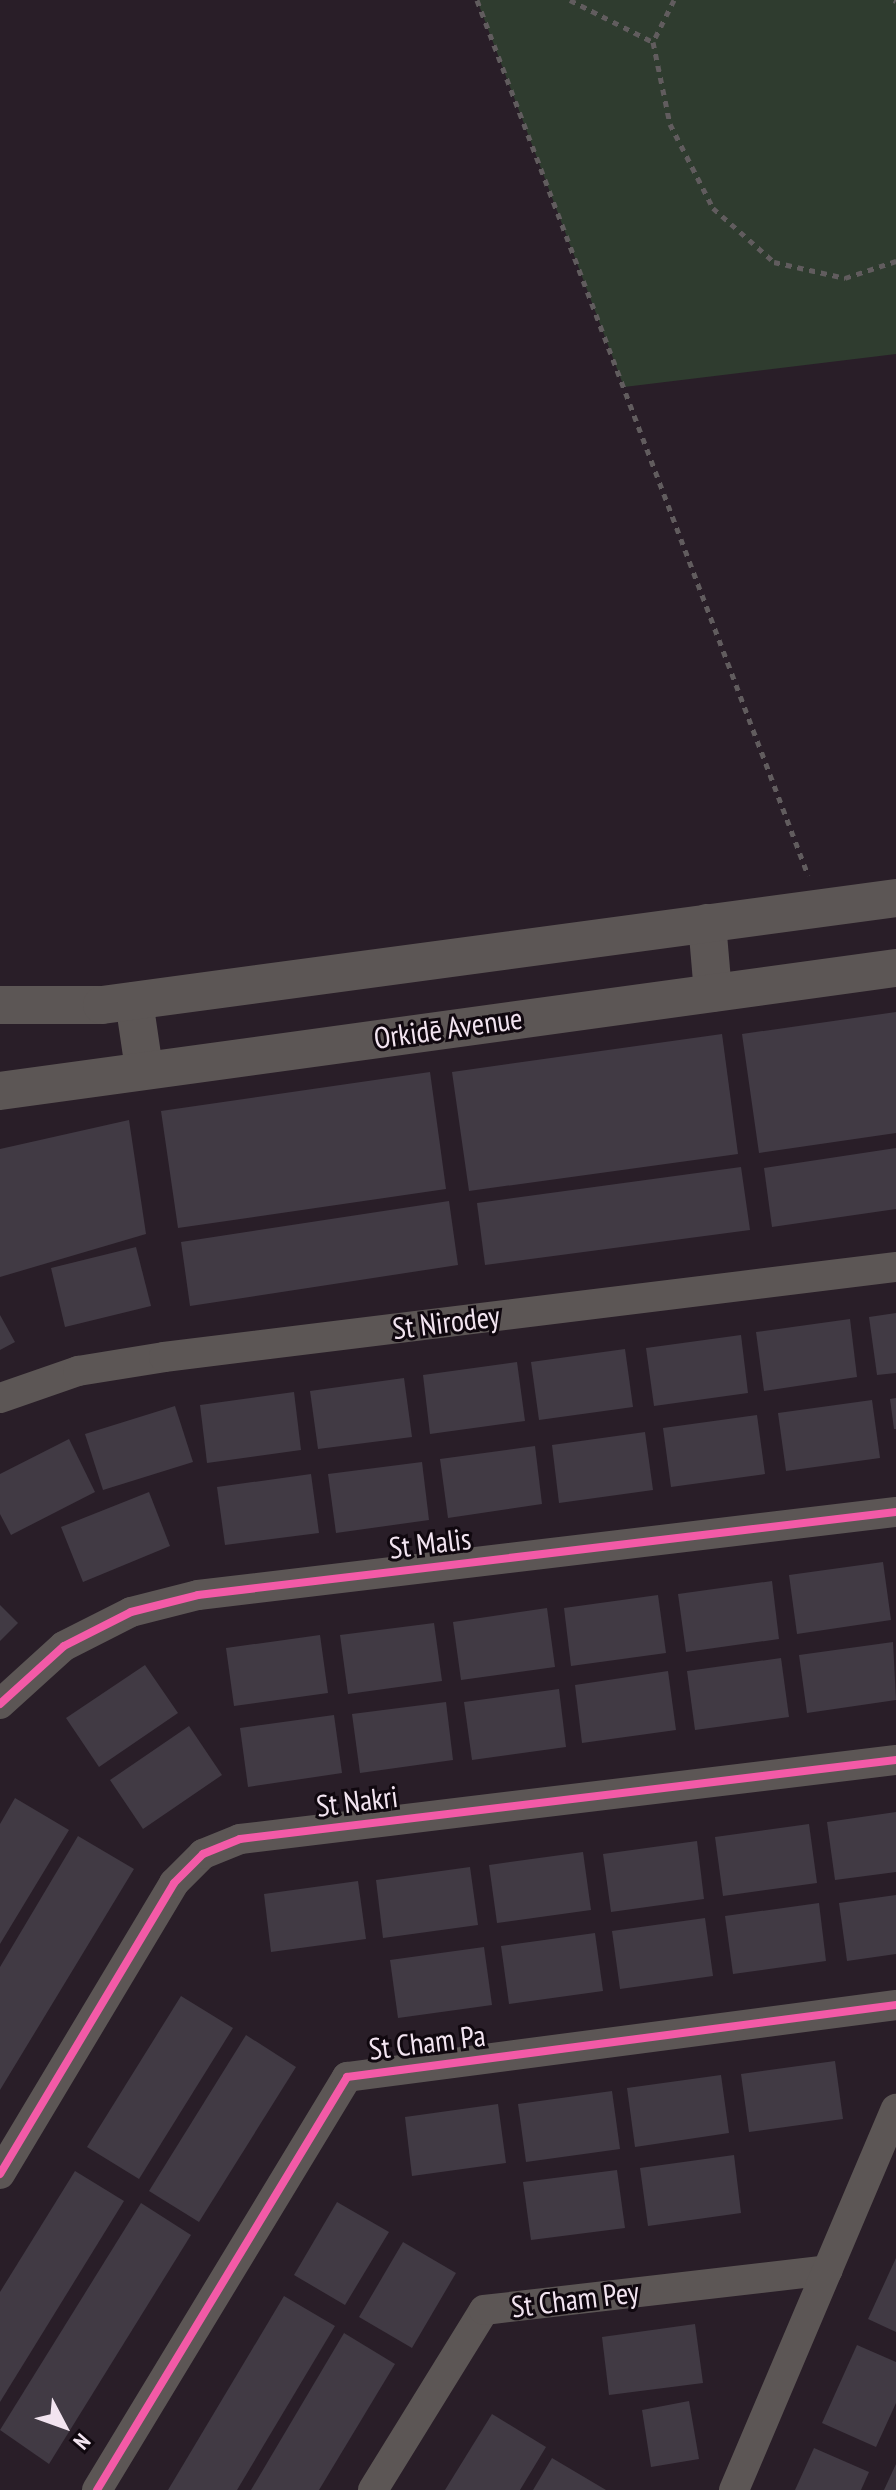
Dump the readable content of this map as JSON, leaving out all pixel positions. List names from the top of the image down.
{
  "streets": {
    "street": [
      "Orkidē Avenue",
      "St Nirodey",
      "St Malis",
      "St Nakri",
      "St Cham Pa",
      "St Cham Pey"
    ]
  },
  "north": "bottom right"
}
